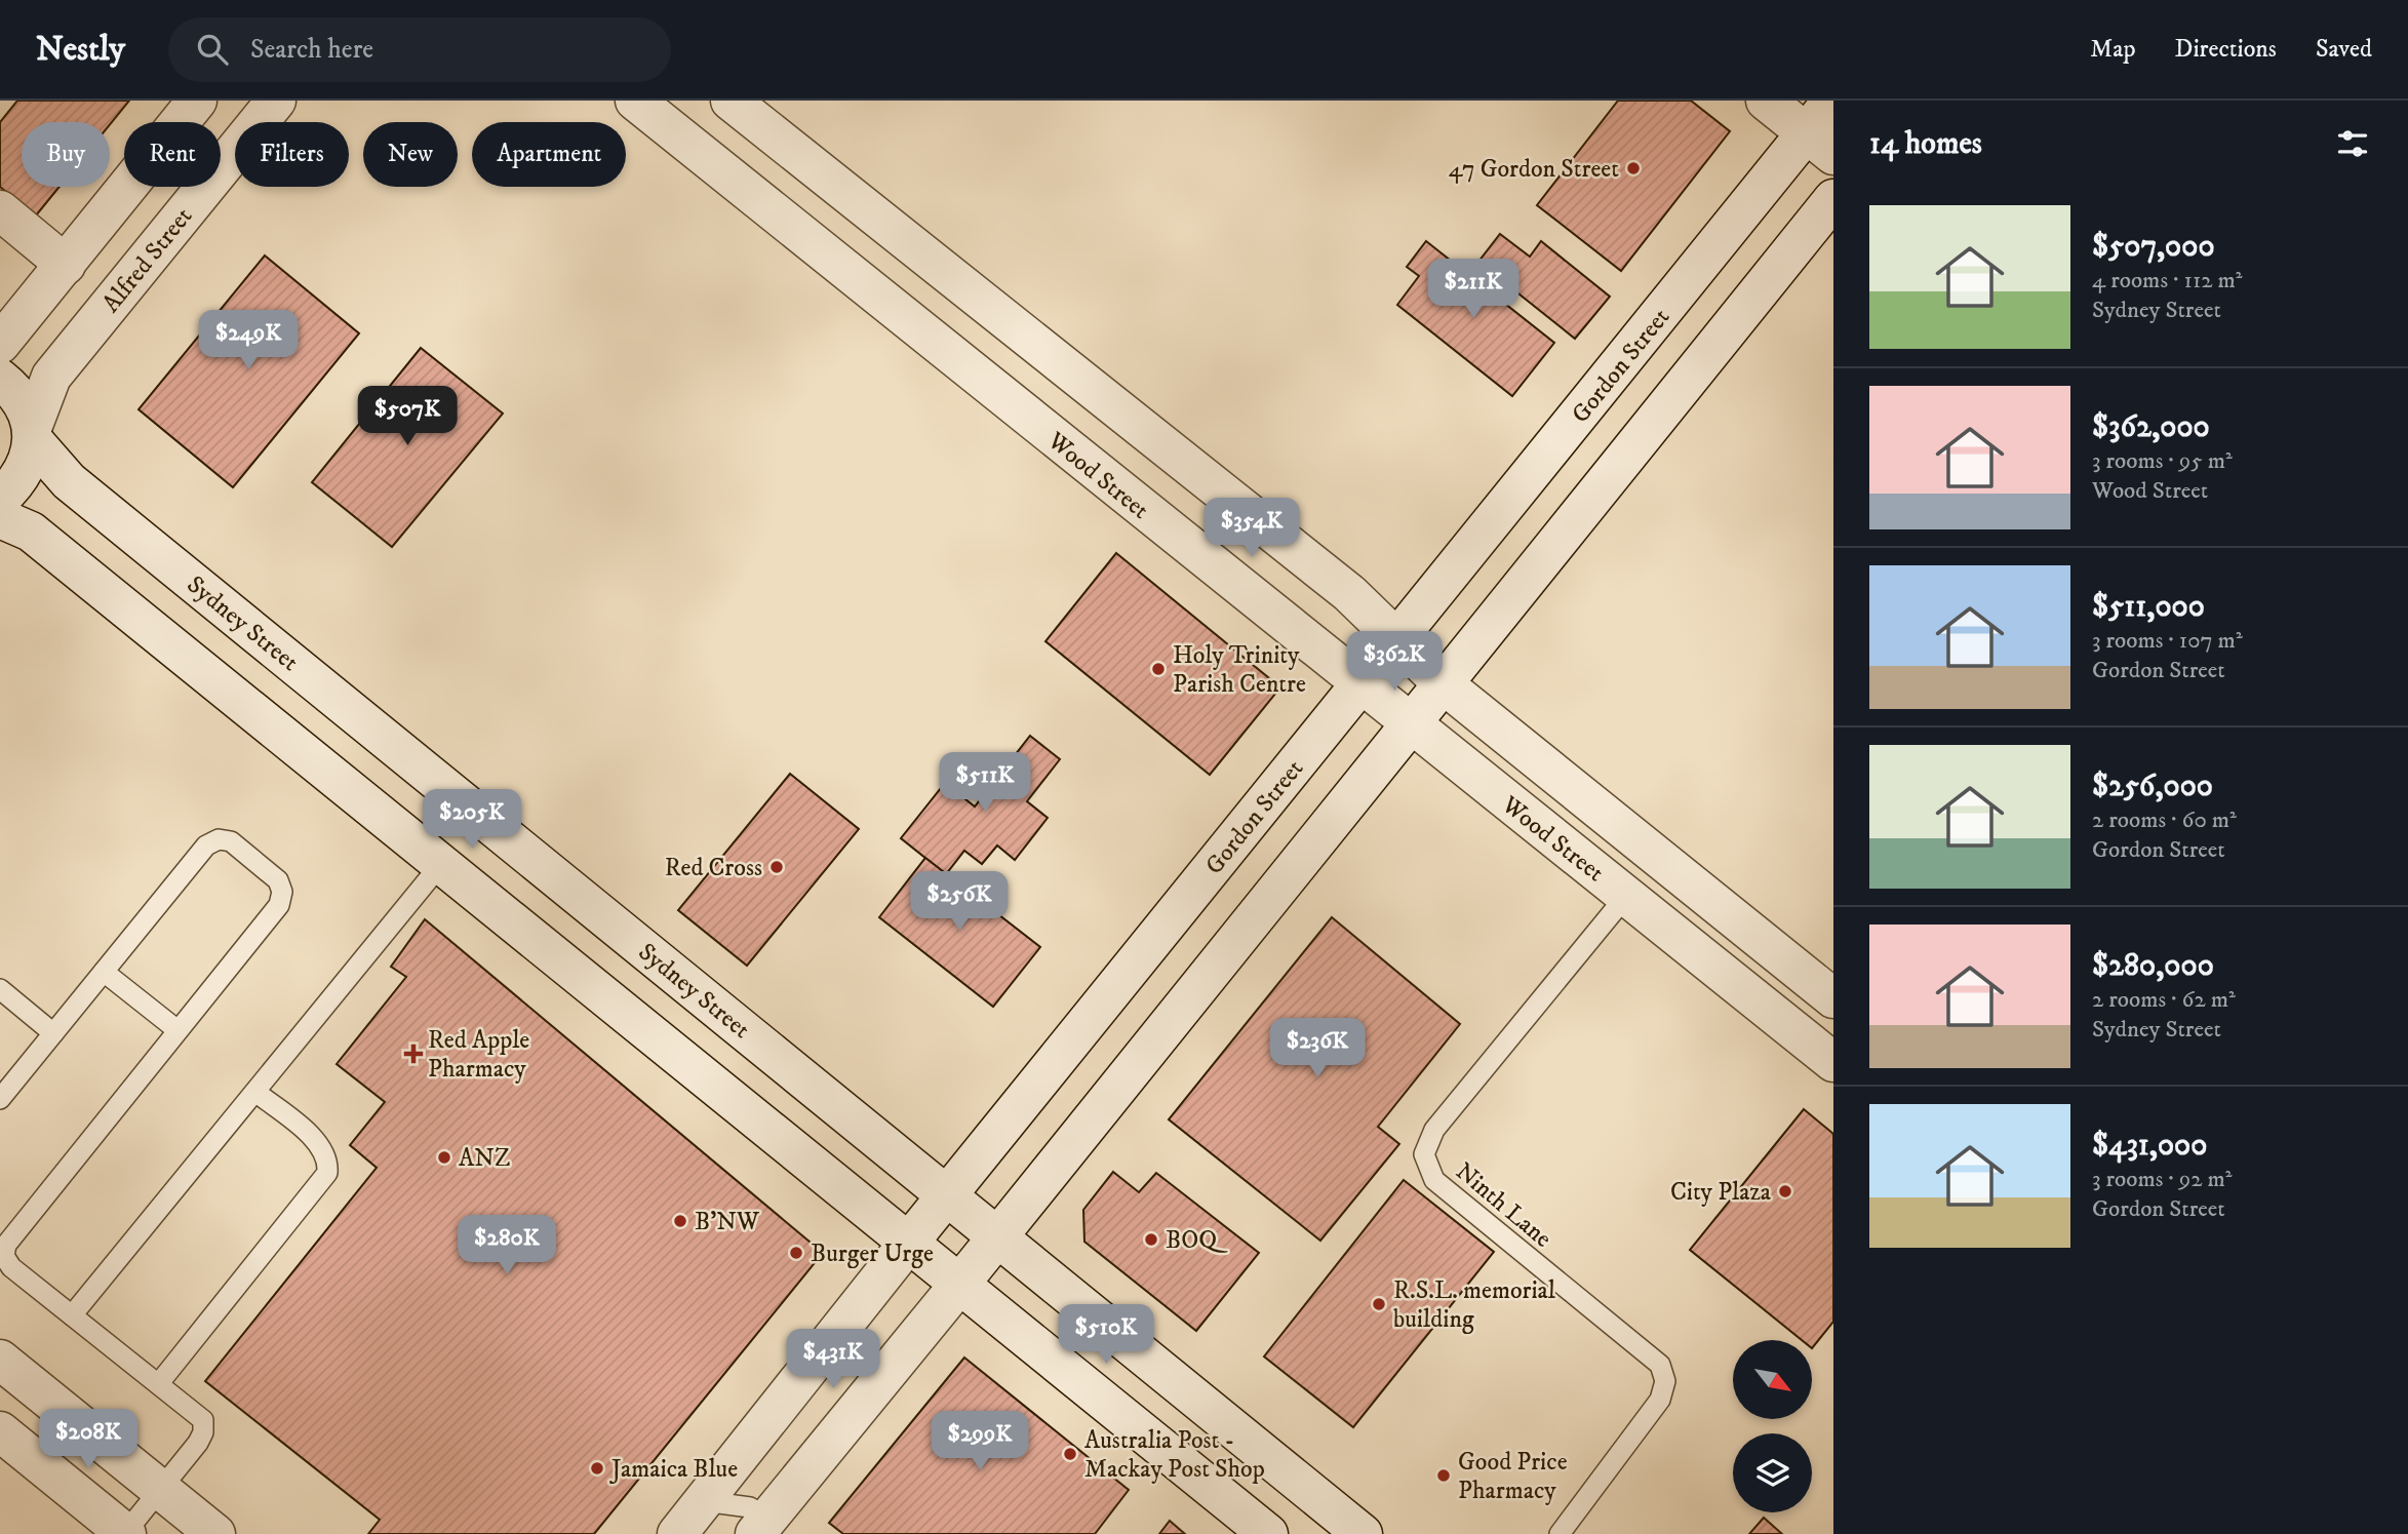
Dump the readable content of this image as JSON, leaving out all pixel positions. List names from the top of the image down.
{
  "streets": {
    "main road": [
      "Alfred Street",
      "Gordon Street",
      "Wood Street",
      "Sydney Street"
    ],
    "lane": ["Ninth Lane"]
  },
  "crossings": [
    ["Alfred Street", "Sydney Street"],
    ["Gordon Street", "Wood Street"],
    ["Gordon Street", "Sydney Street"],
    ["Wood Street", "Ninth Lane"]
  ],
  "places": {
    "other": [
      "47 Gordon Street",
      "Holy Trinity Parish Centre",
      "Red Cross",
      "ANZ",
      "City Plaza",
      "B'NW",
      "BOQ",
      "Burger Urge",
      "R.S.L. memorial building",
      "Australia Post - Mackay Post Shop",
      "Jamaica Blue",
      "Good Price Pharmacy"
    ],
    "health": ["Red Apple Pharmacy"]
  },
  "north": "bottom right",
  "page": {
    "header": "Nestly",
    "search": "Search here",
    "nav": ["Map", "Directions", "Saved"],
    "heading": "14 homes",
    "chip": [
      "Buy",
      "Rent",
      "Filters",
      "New",
      "Apartment"
    ],
    "list": [
      {
        "name": "$507,000",
        "note": "4 rooms · 112 m² · Sydney Street"
      },
      {
        "name": "$362,000",
        "note": "3 rooms · 95 m² · Wood Street"
      },
      {
        "name": "$511,000",
        "note": "3 rooms · 107 m² · Gordon Street"
      },
      {
        "name": "$256,000",
        "note": "2 rooms · 60 m² · Gordon Street"
      },
      {
        "name": "$280,000",
        "note": "2 rooms · 62 m² · Sydney Street"
      },
      {
        "name": "$431,000",
        "note": "3 rooms · 92 m² · Gordon Street"
      }
    ],
    "price": [
      "$211K",
      "$249K",
      "$507K",
      "$354K",
      "$362K",
      "$511K",
      "$205K",
      "$256K",
      "$236K",
      "$280K",
      "$510K",
      "$431K",
      "$208K",
      "$299K"
    ]
  }
}
